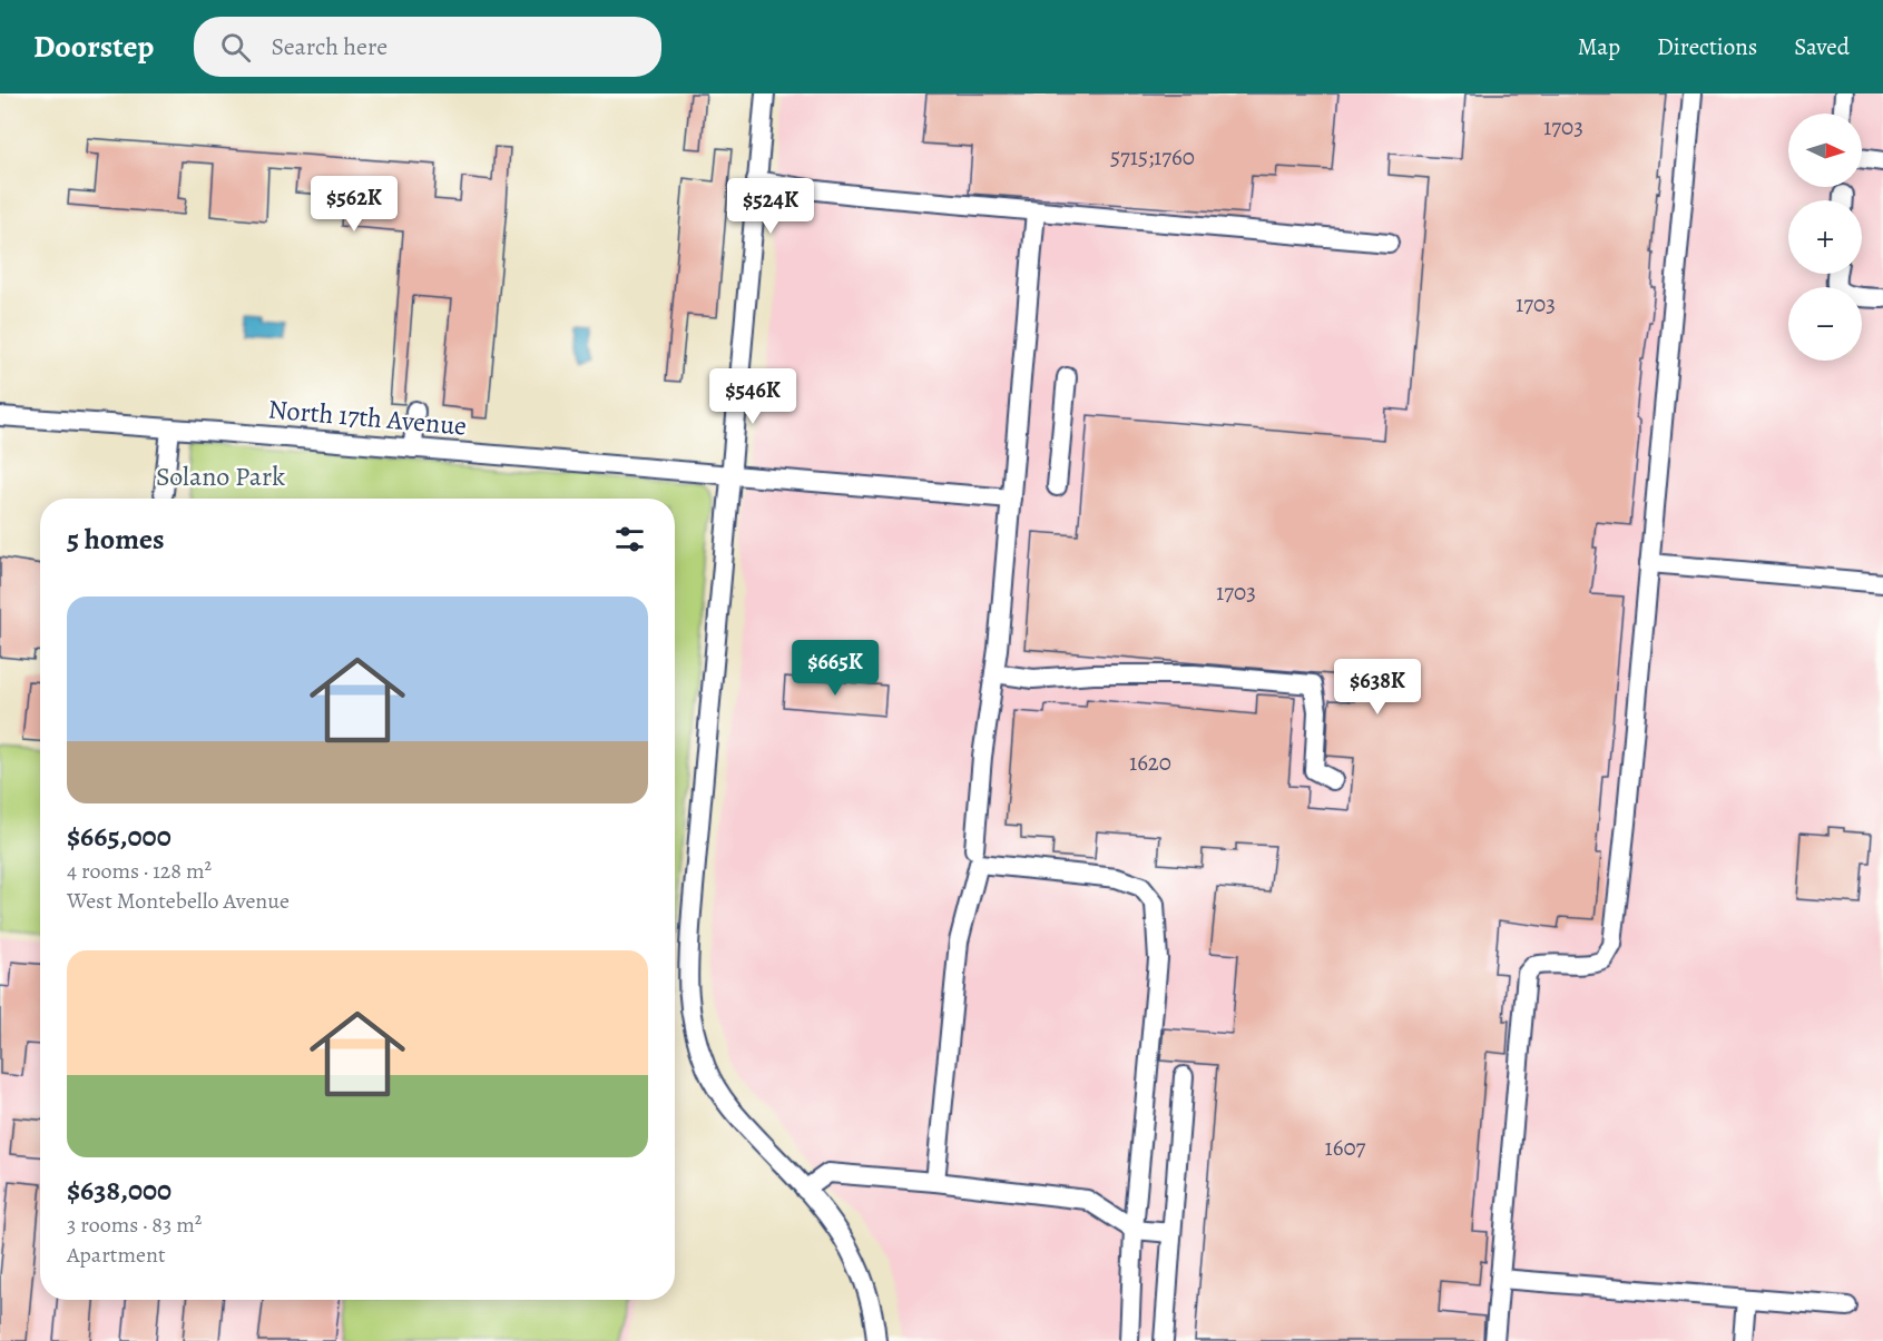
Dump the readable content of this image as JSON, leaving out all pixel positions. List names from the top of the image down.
{
  "streets": {
    "street": ["North 17th Avenue"]
  },
  "parks": ["Solano Park"],
  "house_numbers": [
    "1703",
    "5715;1760",
    "1703",
    "1703",
    "1620",
    "1607"
  ],
  "north": "right",
  "page": {
    "header": "Doorstep",
    "search": "Search here",
    "nav": ["Map", "Directions", "Saved"],
    "map_buttons": ["+", "−"],
    "price": [
      "$562K",
      "$524K",
      "$546K",
      "$665K",
      "$638K"
    ],
    "heading": "5 homes",
    "list": [
      {
        "name": "$665,000",
        "note": "4 rooms · 128 m² · West Montebello Avenue"
      },
      {
        "name": "$638,000",
        "note": "3 rooms · 83 m² · Apartment"
      }
    ]
  }
}
